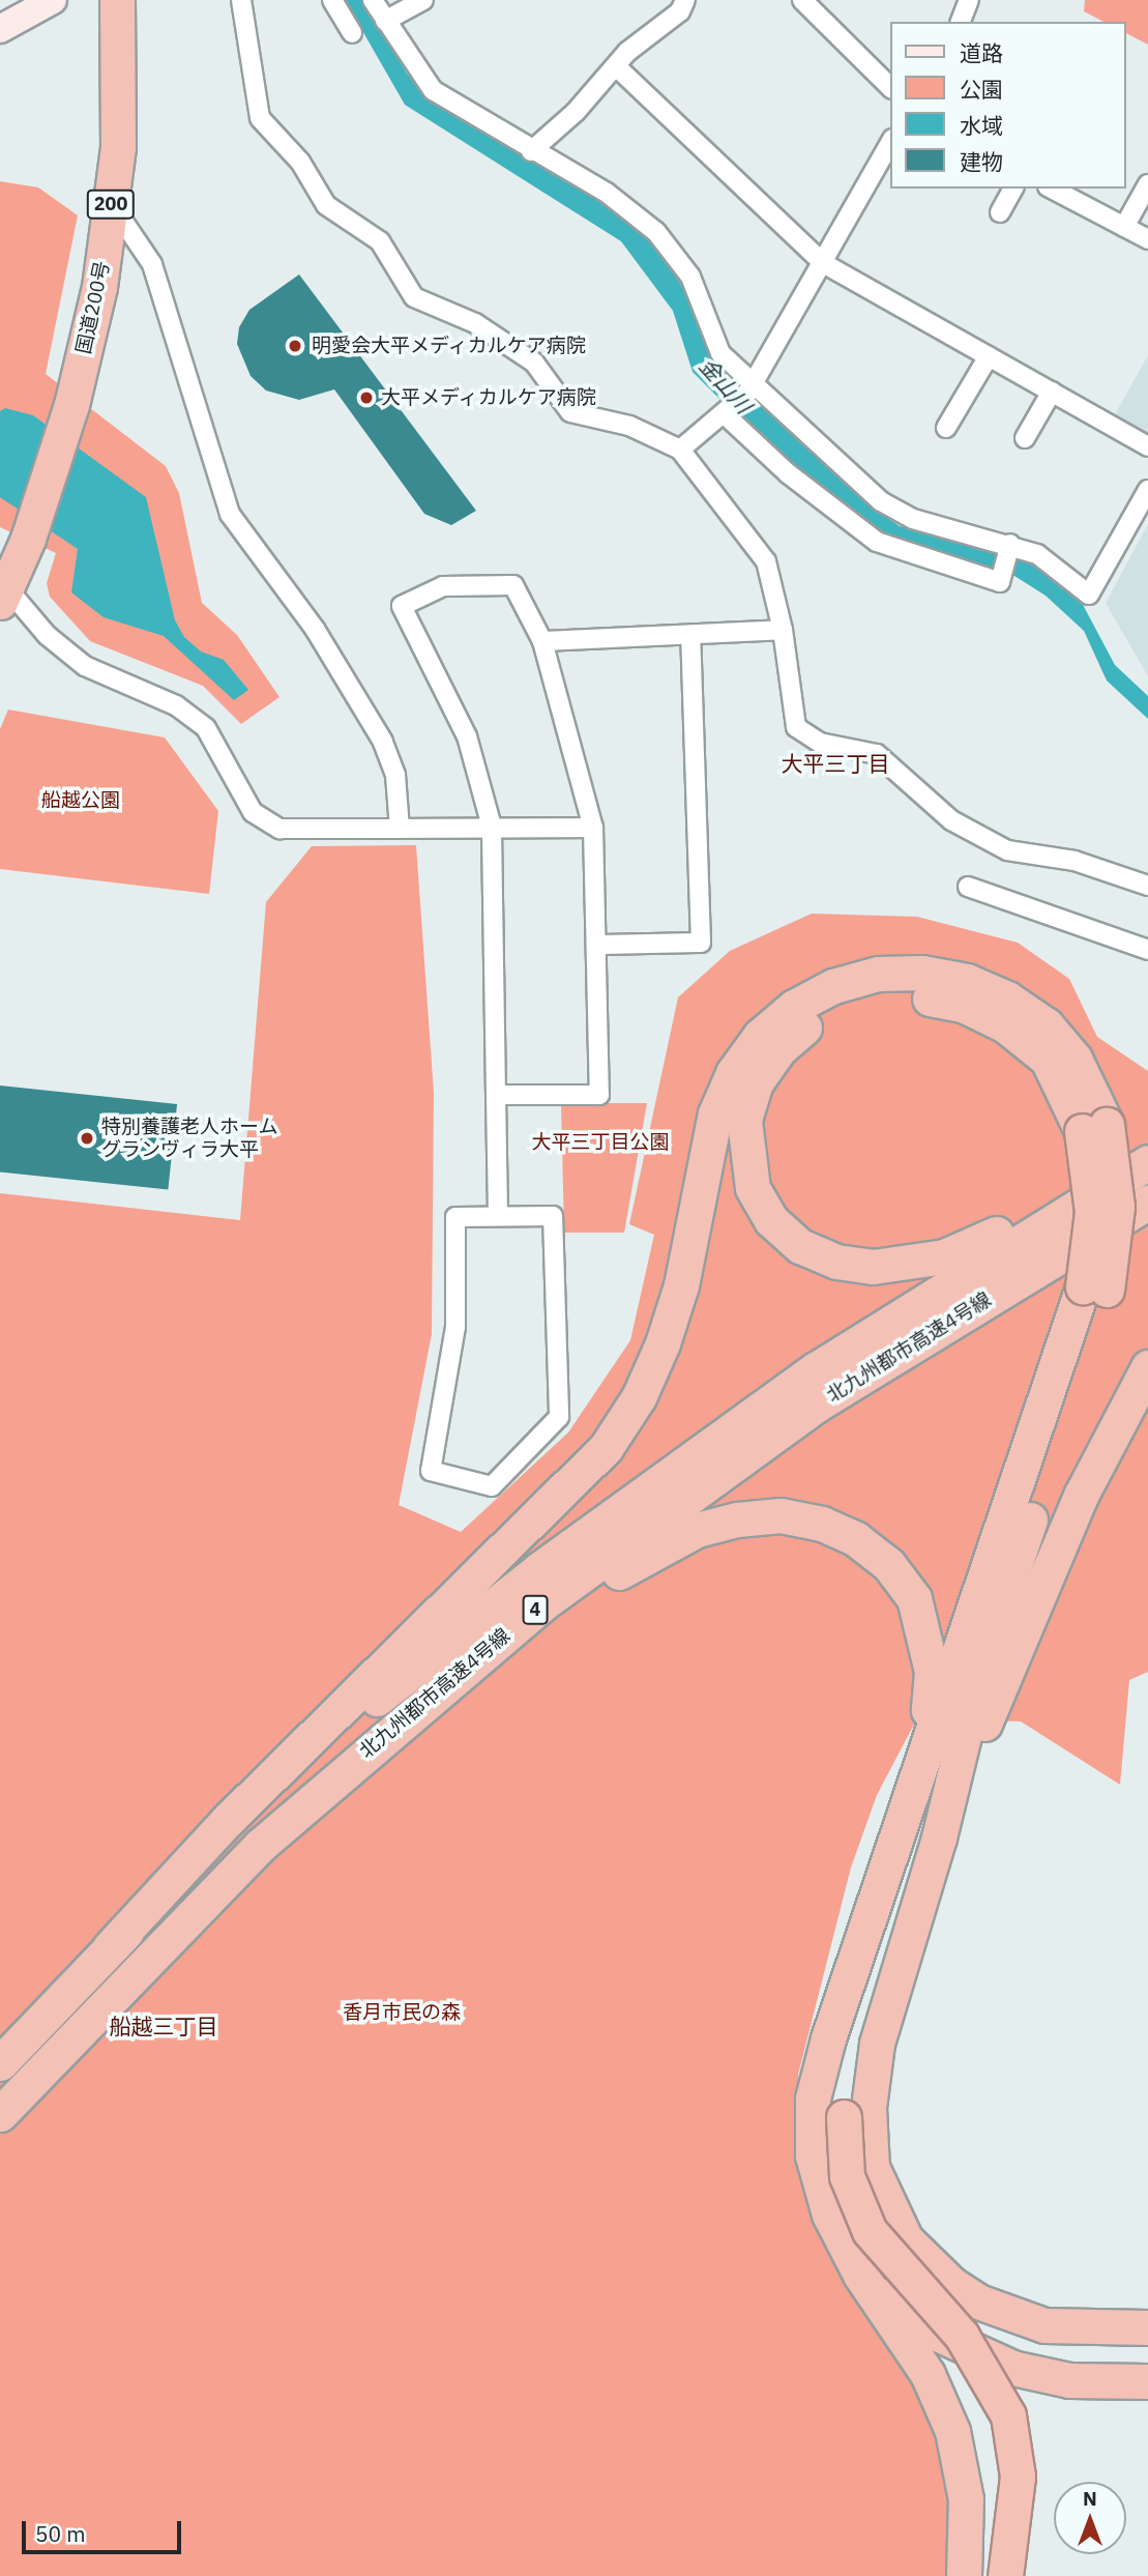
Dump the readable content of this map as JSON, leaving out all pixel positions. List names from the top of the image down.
{
  "streets": {
    "highway": [
      "200",
      "国道200号",
      "北九州都市高速4号線",
      "4"
    ]
  },
  "districts": ["大平三丁目", "船越三丁目"],
  "water": ["金山川"],
  "parks": ["船越公園", "大平三丁目公園", "香月市民の森"],
  "places": ["明愛会大平メディカルケア病院", "大平メディカルケア病院", "特別養護老人ホーム グランヴィラ大平"],
  "legend": [
    "道路",
    "公園",
    "水域",
    "建物"
  ],
  "scale_bar": "50 m",
  "north": "top"
}
